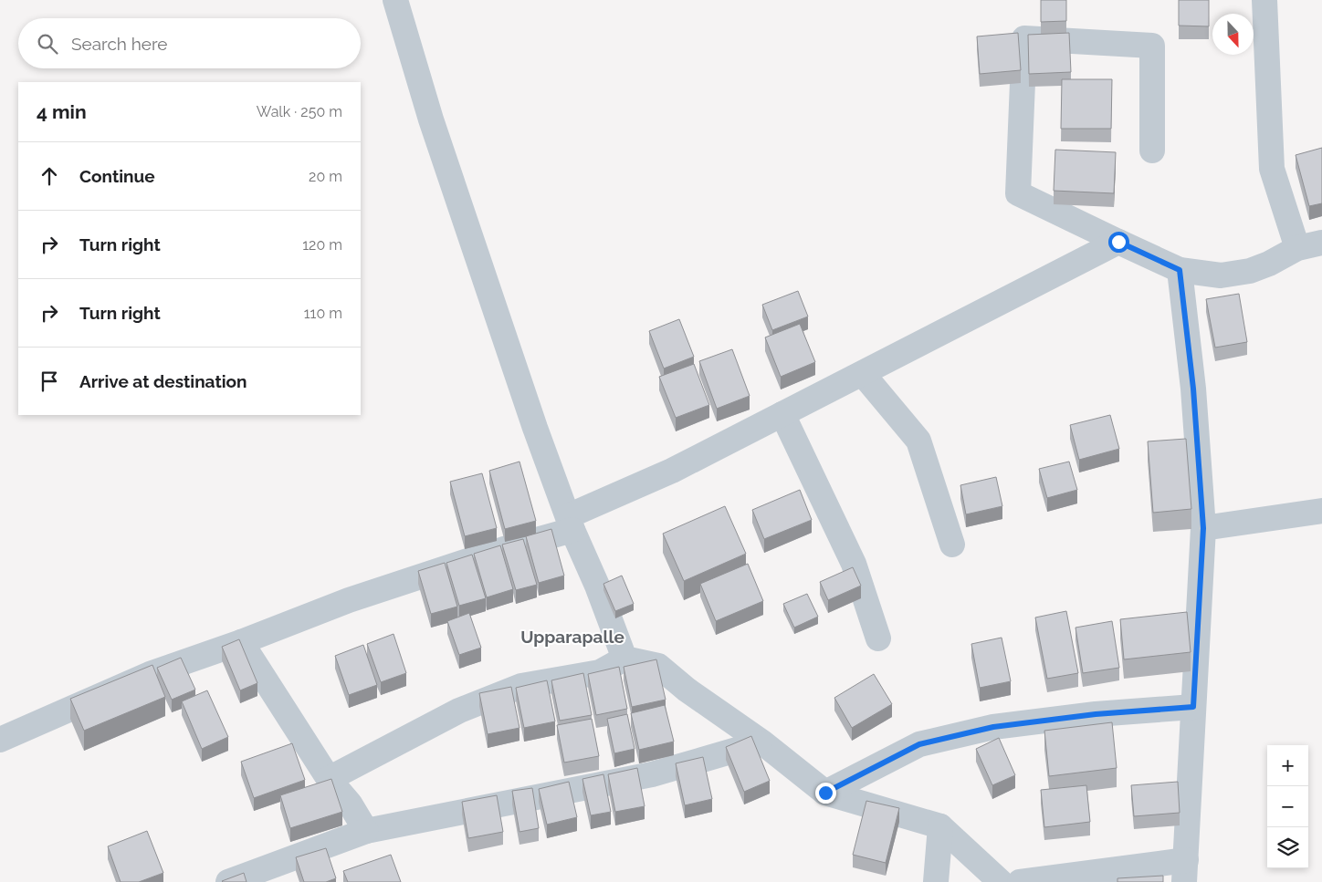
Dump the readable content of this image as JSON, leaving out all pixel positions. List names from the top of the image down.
{
  "districts": ["Upparapalle"],
  "north": "bottom",
  "page": {
    "search": "Search here",
    "heading": ["4 min", "Walk · 250 m"],
    "list": [
      ["Continue", "20 m"],
      ["Turn right", "120 m"],
      ["Turn right", "110 m"],
      "Arrive at destination"
    ],
    "map_buttons": ["+", "−"]
  }
}
